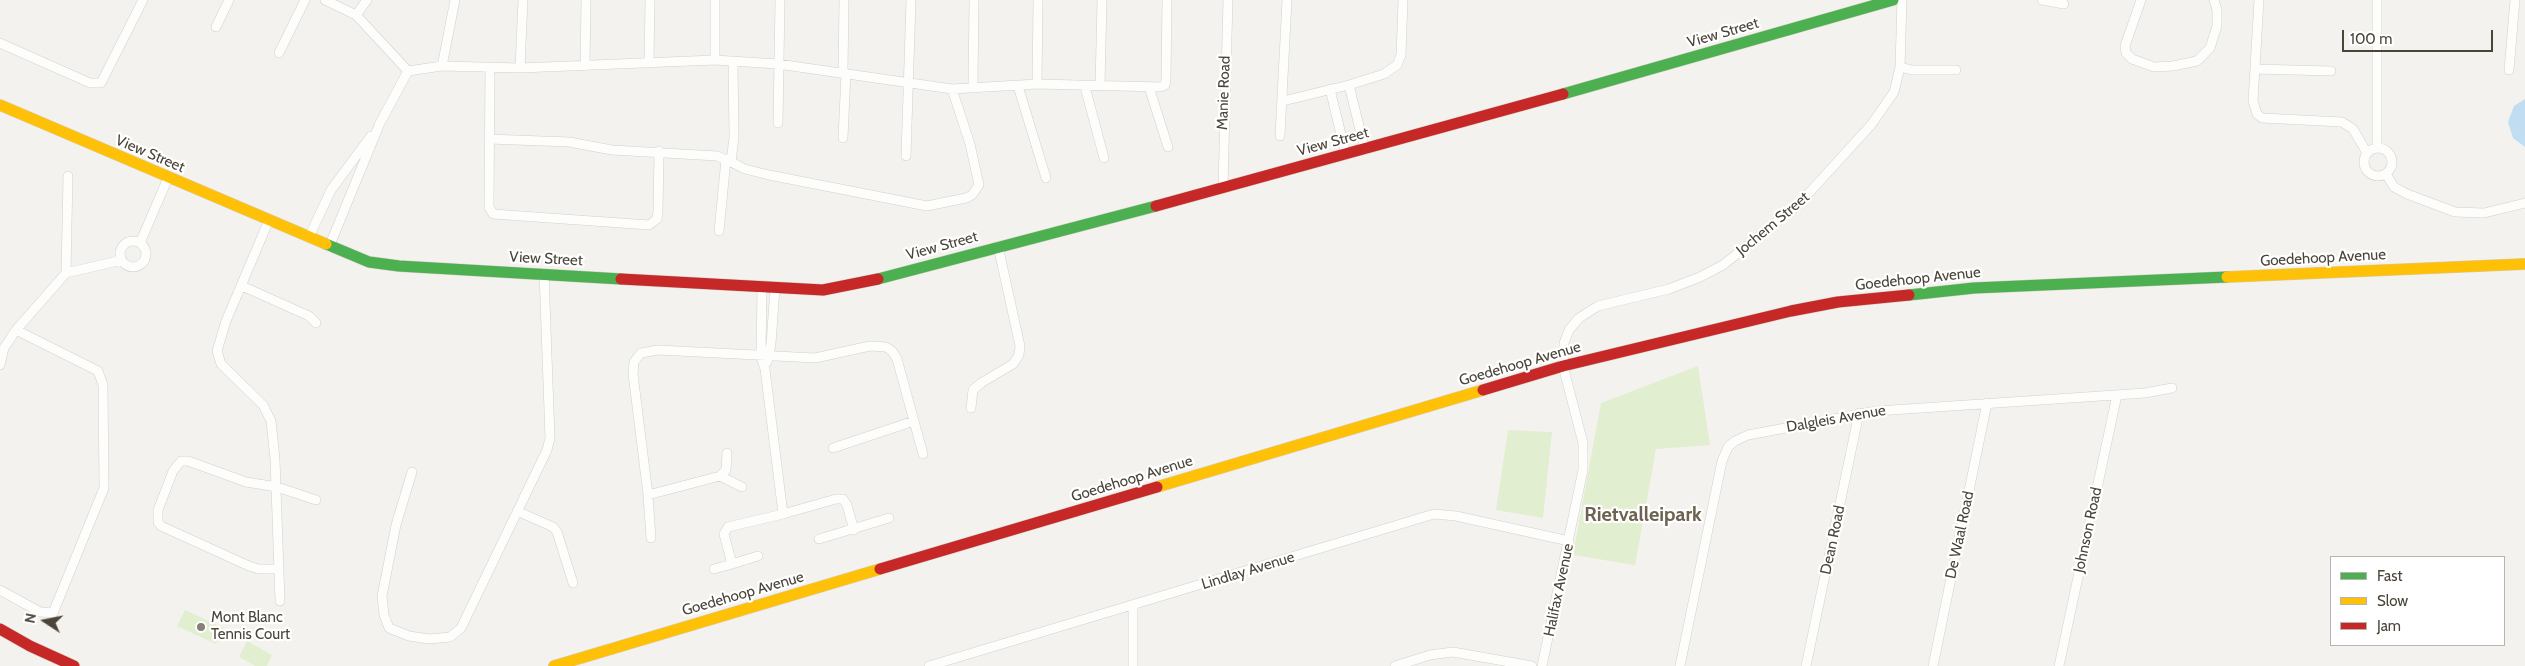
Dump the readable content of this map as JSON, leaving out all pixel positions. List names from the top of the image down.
{
  "streets": {
    "main road": ["View Street", "Goedehoop Avenue"],
    "street": [
      "Manie Road",
      "Jochem Street",
      "Dalgleis Avenue",
      "Johnson Road",
      "De Waal Road",
      "Dean Road",
      "Lindlay Avenue",
      "Halifax Avenue"
    ]
  },
  "crossings": [
    ["View Street", "Manie Road"],
    ["Jochem Street", "Goedehoop Avenue"],
    ["Jochem Street", "Halifax Avenue"],
    ["Goedehoop Avenue", "Halifax Avenue"],
    ["Dalgleis Avenue", "Johnson Road"],
    ["Dalgleis Avenue", "De Waal Road"],
    ["Dalgleis Avenue", "Dean Road"],
    ["Lindlay Avenue", "Halifax Avenue"]
  ],
  "districts": ["Rietvalleipark"],
  "places": ["Mont Blanc Tennis Court"],
  "legend": ["Fast", "Slow", "Jam"],
  "scale_bar": "100 m",
  "north": "left"
}
